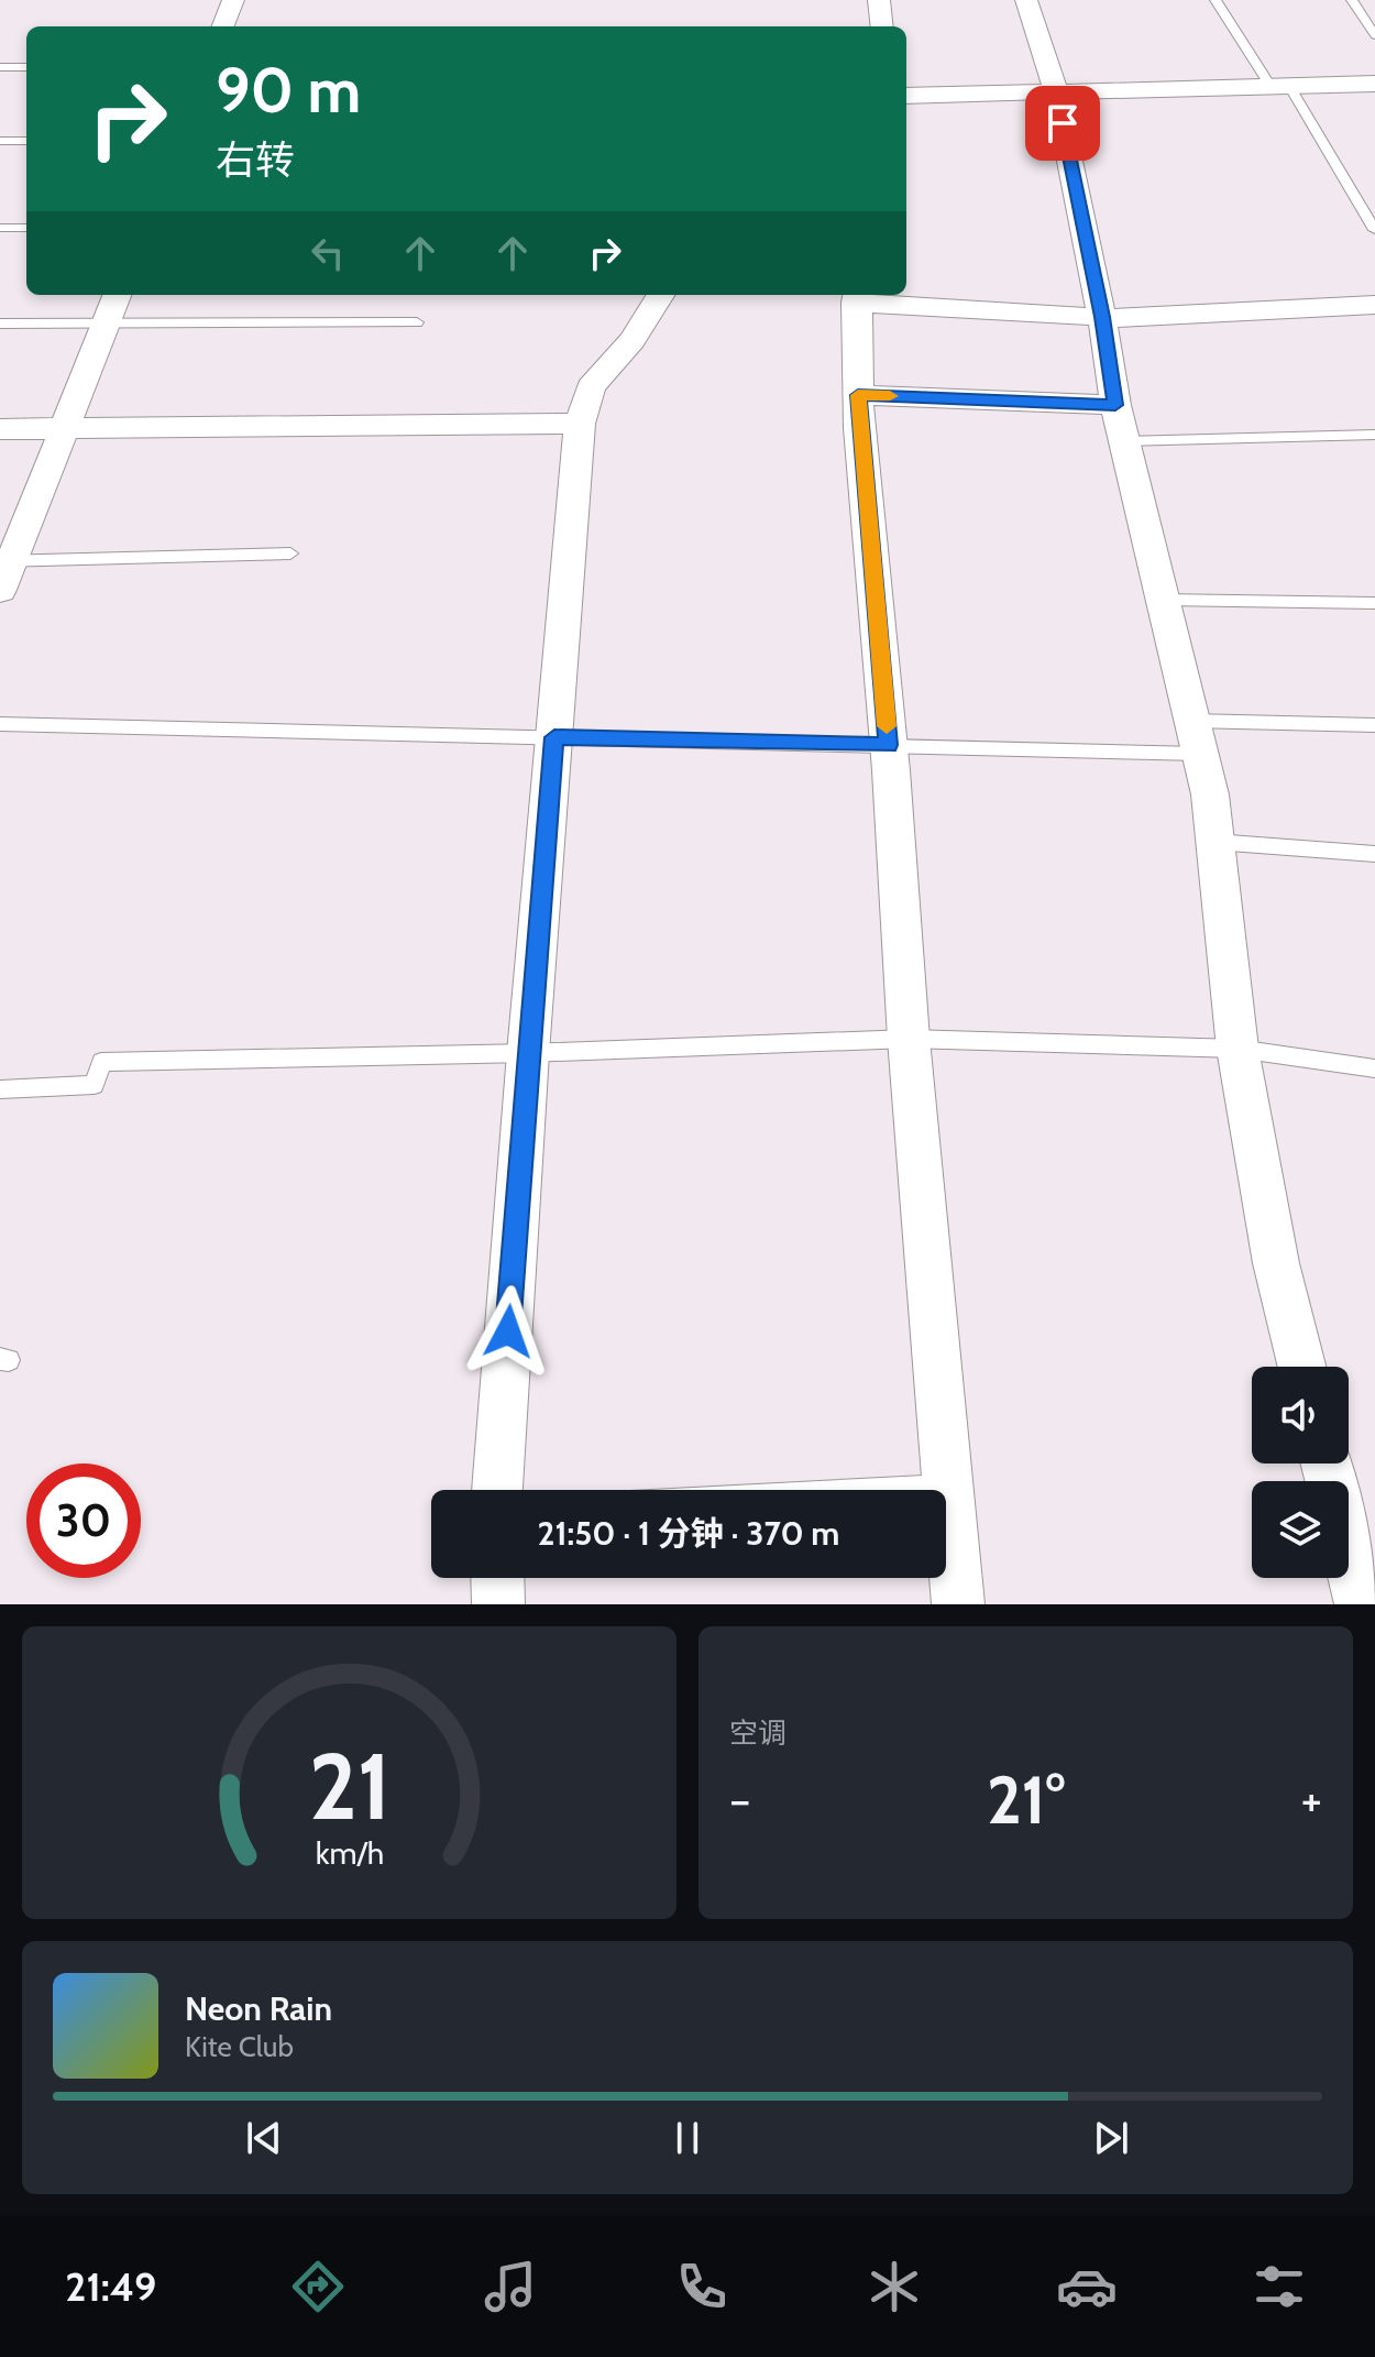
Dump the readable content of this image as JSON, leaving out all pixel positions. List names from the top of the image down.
{
  "page": {
    "turn": ["90 m", "右转"],
    "limit": "30",
    "trip": "21:50 · 1 分钟 · 370 m",
    "tile": "空调",
    "heat": ["−", "21°", "+"],
    "song": ["Neon Rain", "Kite Club"],
    "tabs": "21:49",
    "gauge": ["21", "km/h"]
  }
}
